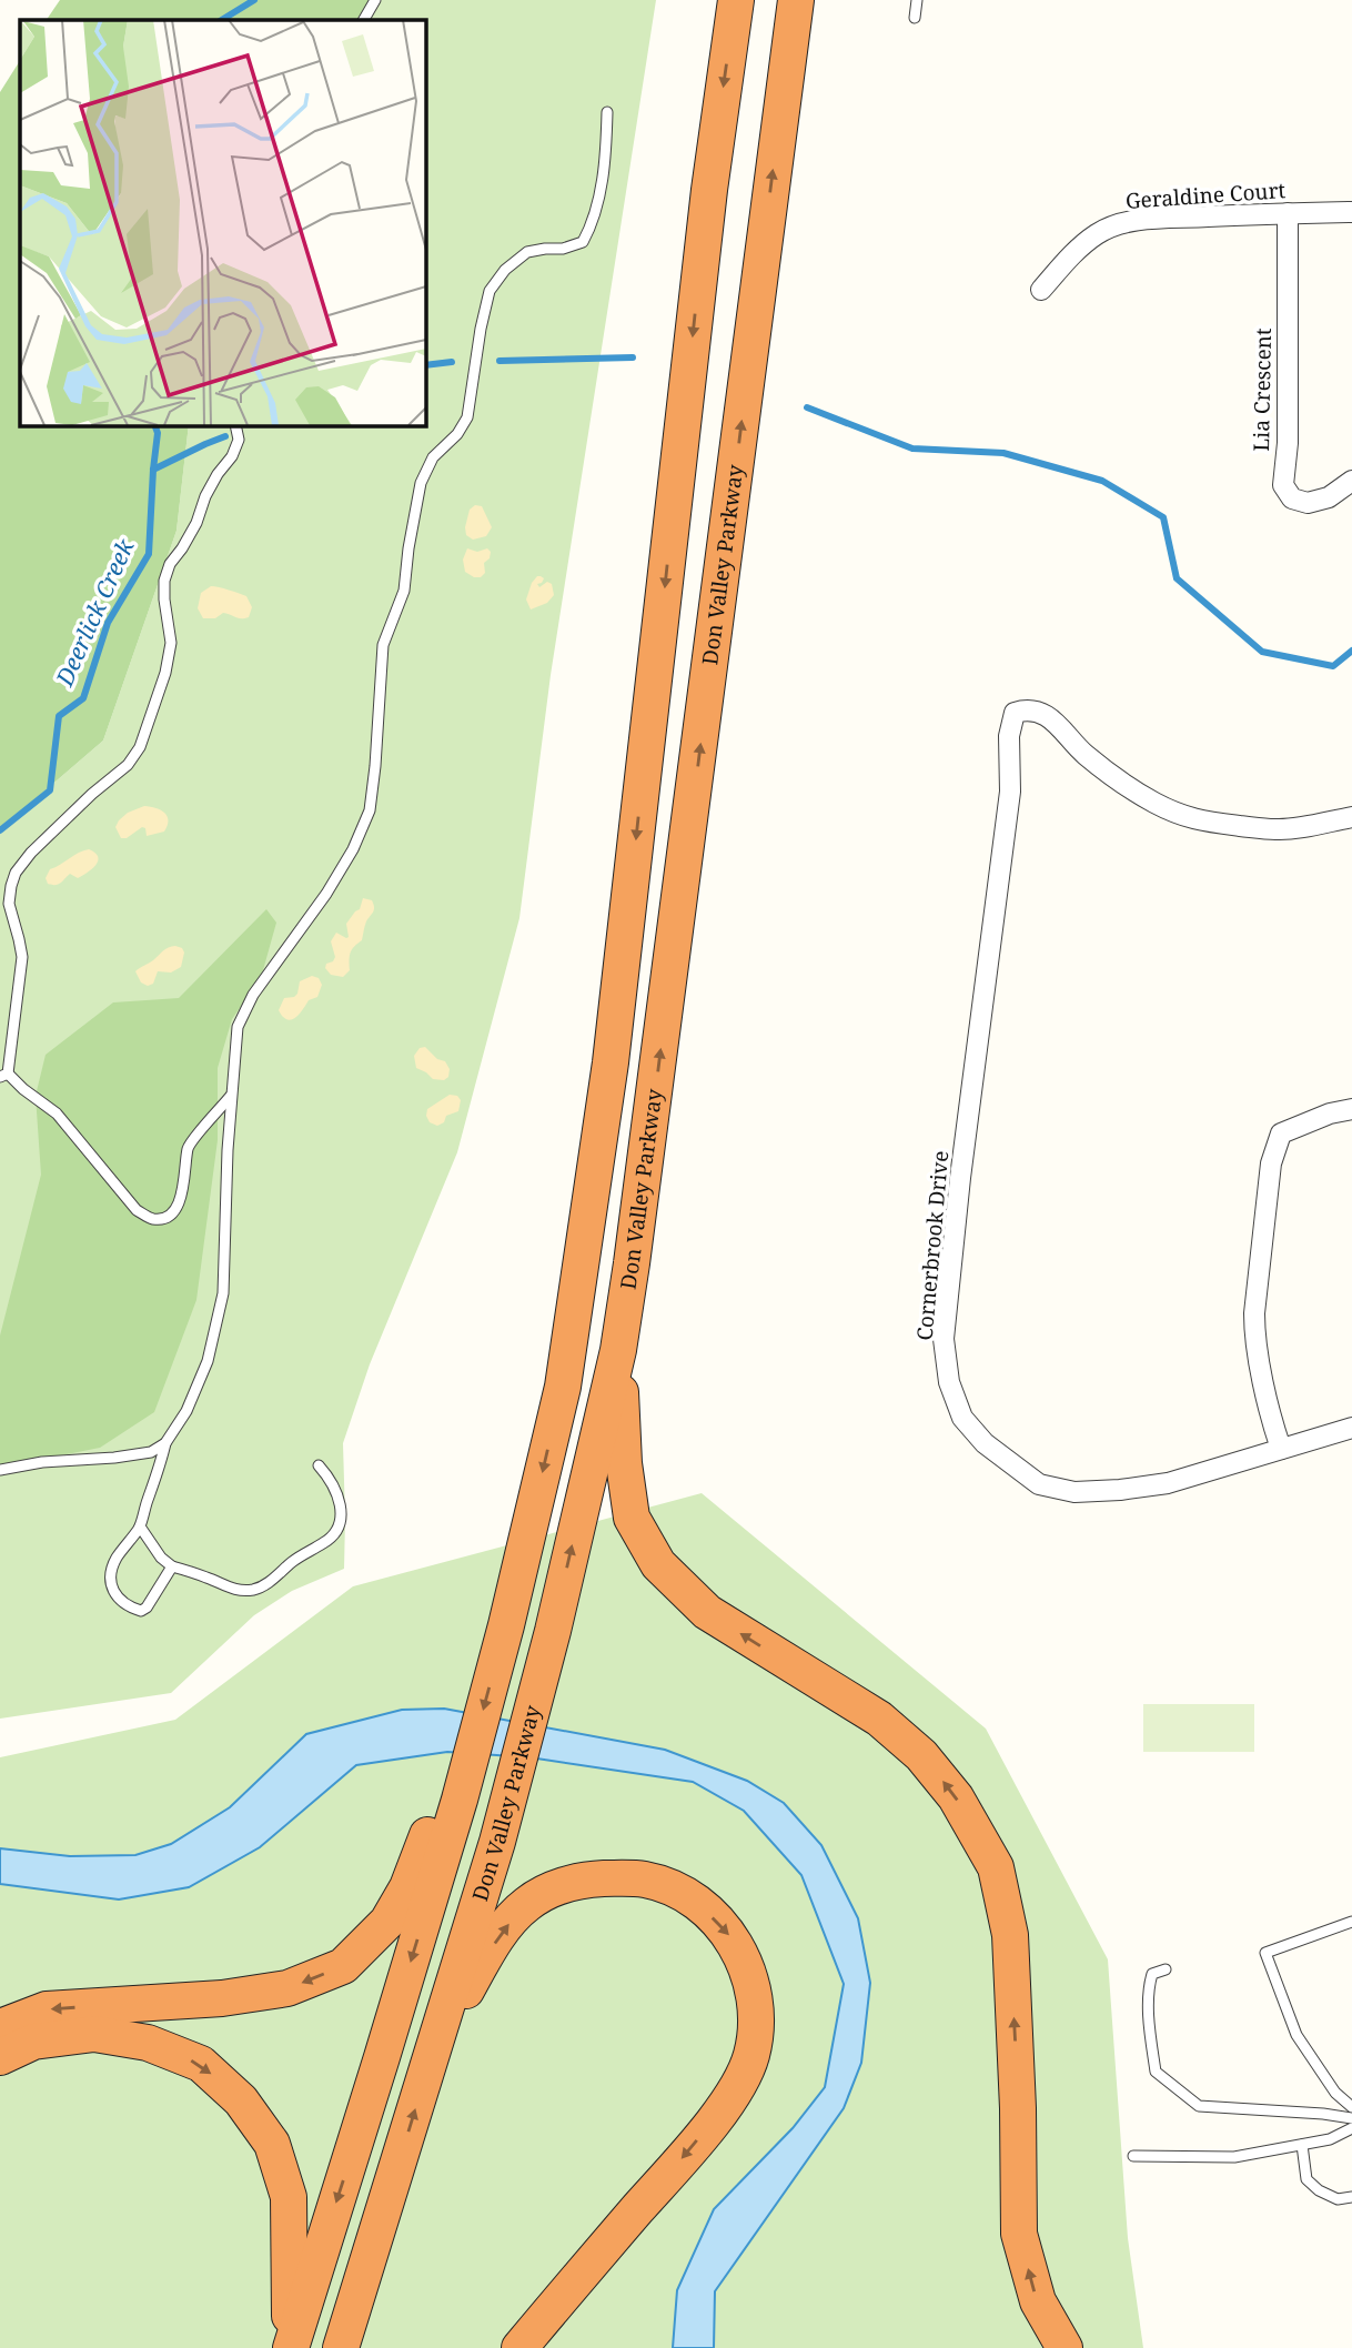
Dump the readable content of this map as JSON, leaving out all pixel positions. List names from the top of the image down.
{
  "streets": {
    "highway": ["Don Valley Parkway"],
    "street": ["Geraldine Court", "Lia Crescent", "Cornerbrook Drive"]
  },
  "crossings": [
    ["Geraldine Court", "Lia Crescent"]
  ],
  "water": ["Deerlick Creek"]
}
